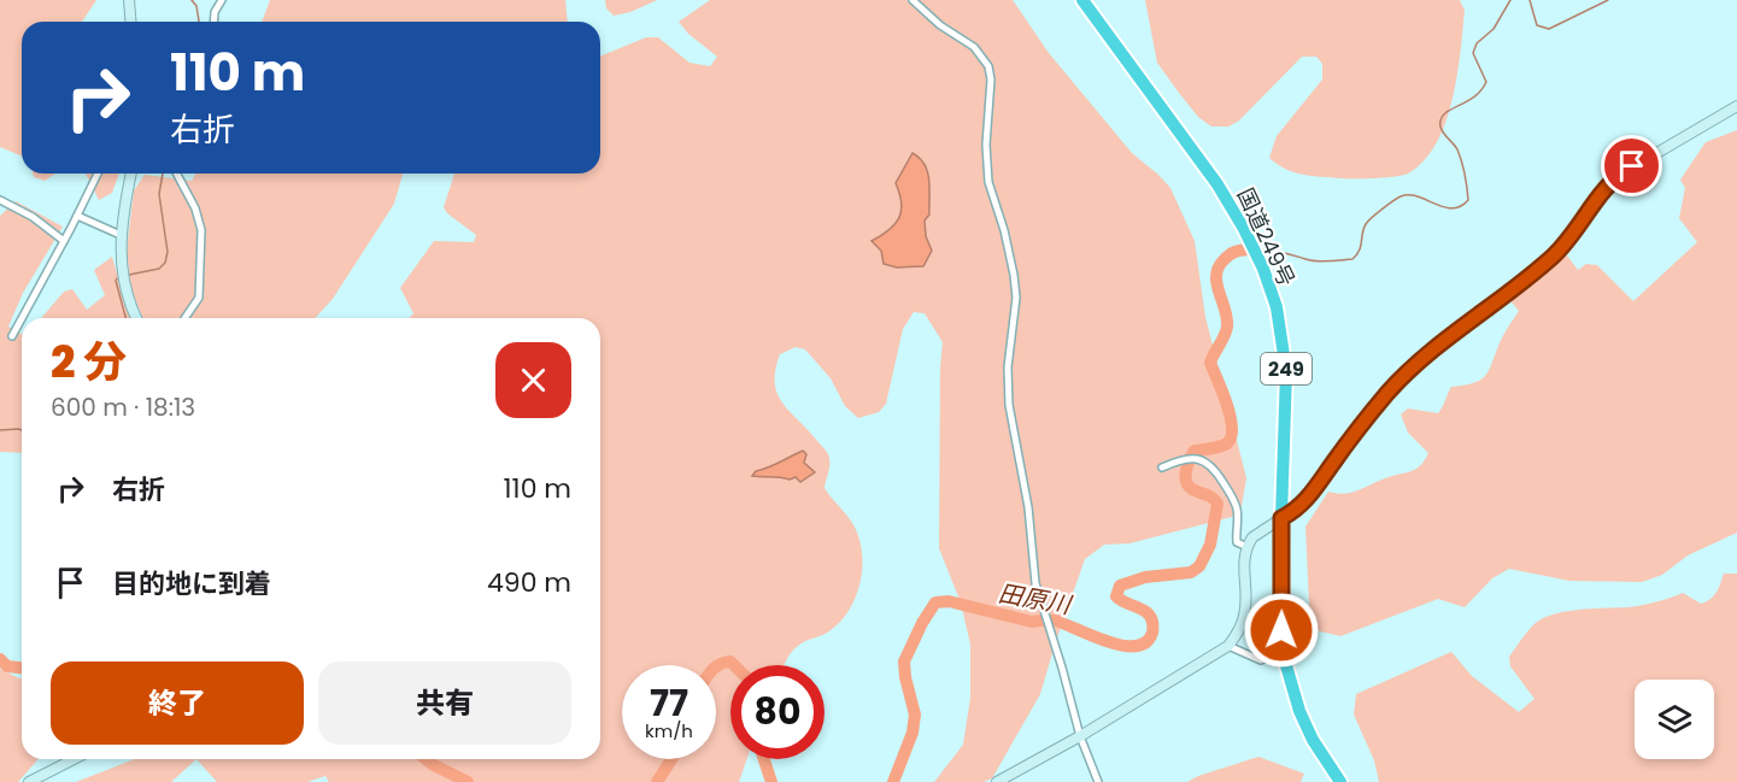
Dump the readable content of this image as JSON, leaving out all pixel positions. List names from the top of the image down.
{
  "streets": {
    "highway": ["国道249号", "249"]
  },
  "water": ["田原川"],
  "page": {
    "turn": ["110 m", "右折"],
    "heading": ["2 分", "600 m · 18:13"],
    "list": [
      {
        "name": "右折",
        "value": "110 m"
      },
      {
        "name": "目的地に到着",
        "value": "490 m"
      }
    ],
    "buttons": ["終了", "共有"],
    "speed": "77 km/h",
    "limit": "80"
  }
}
